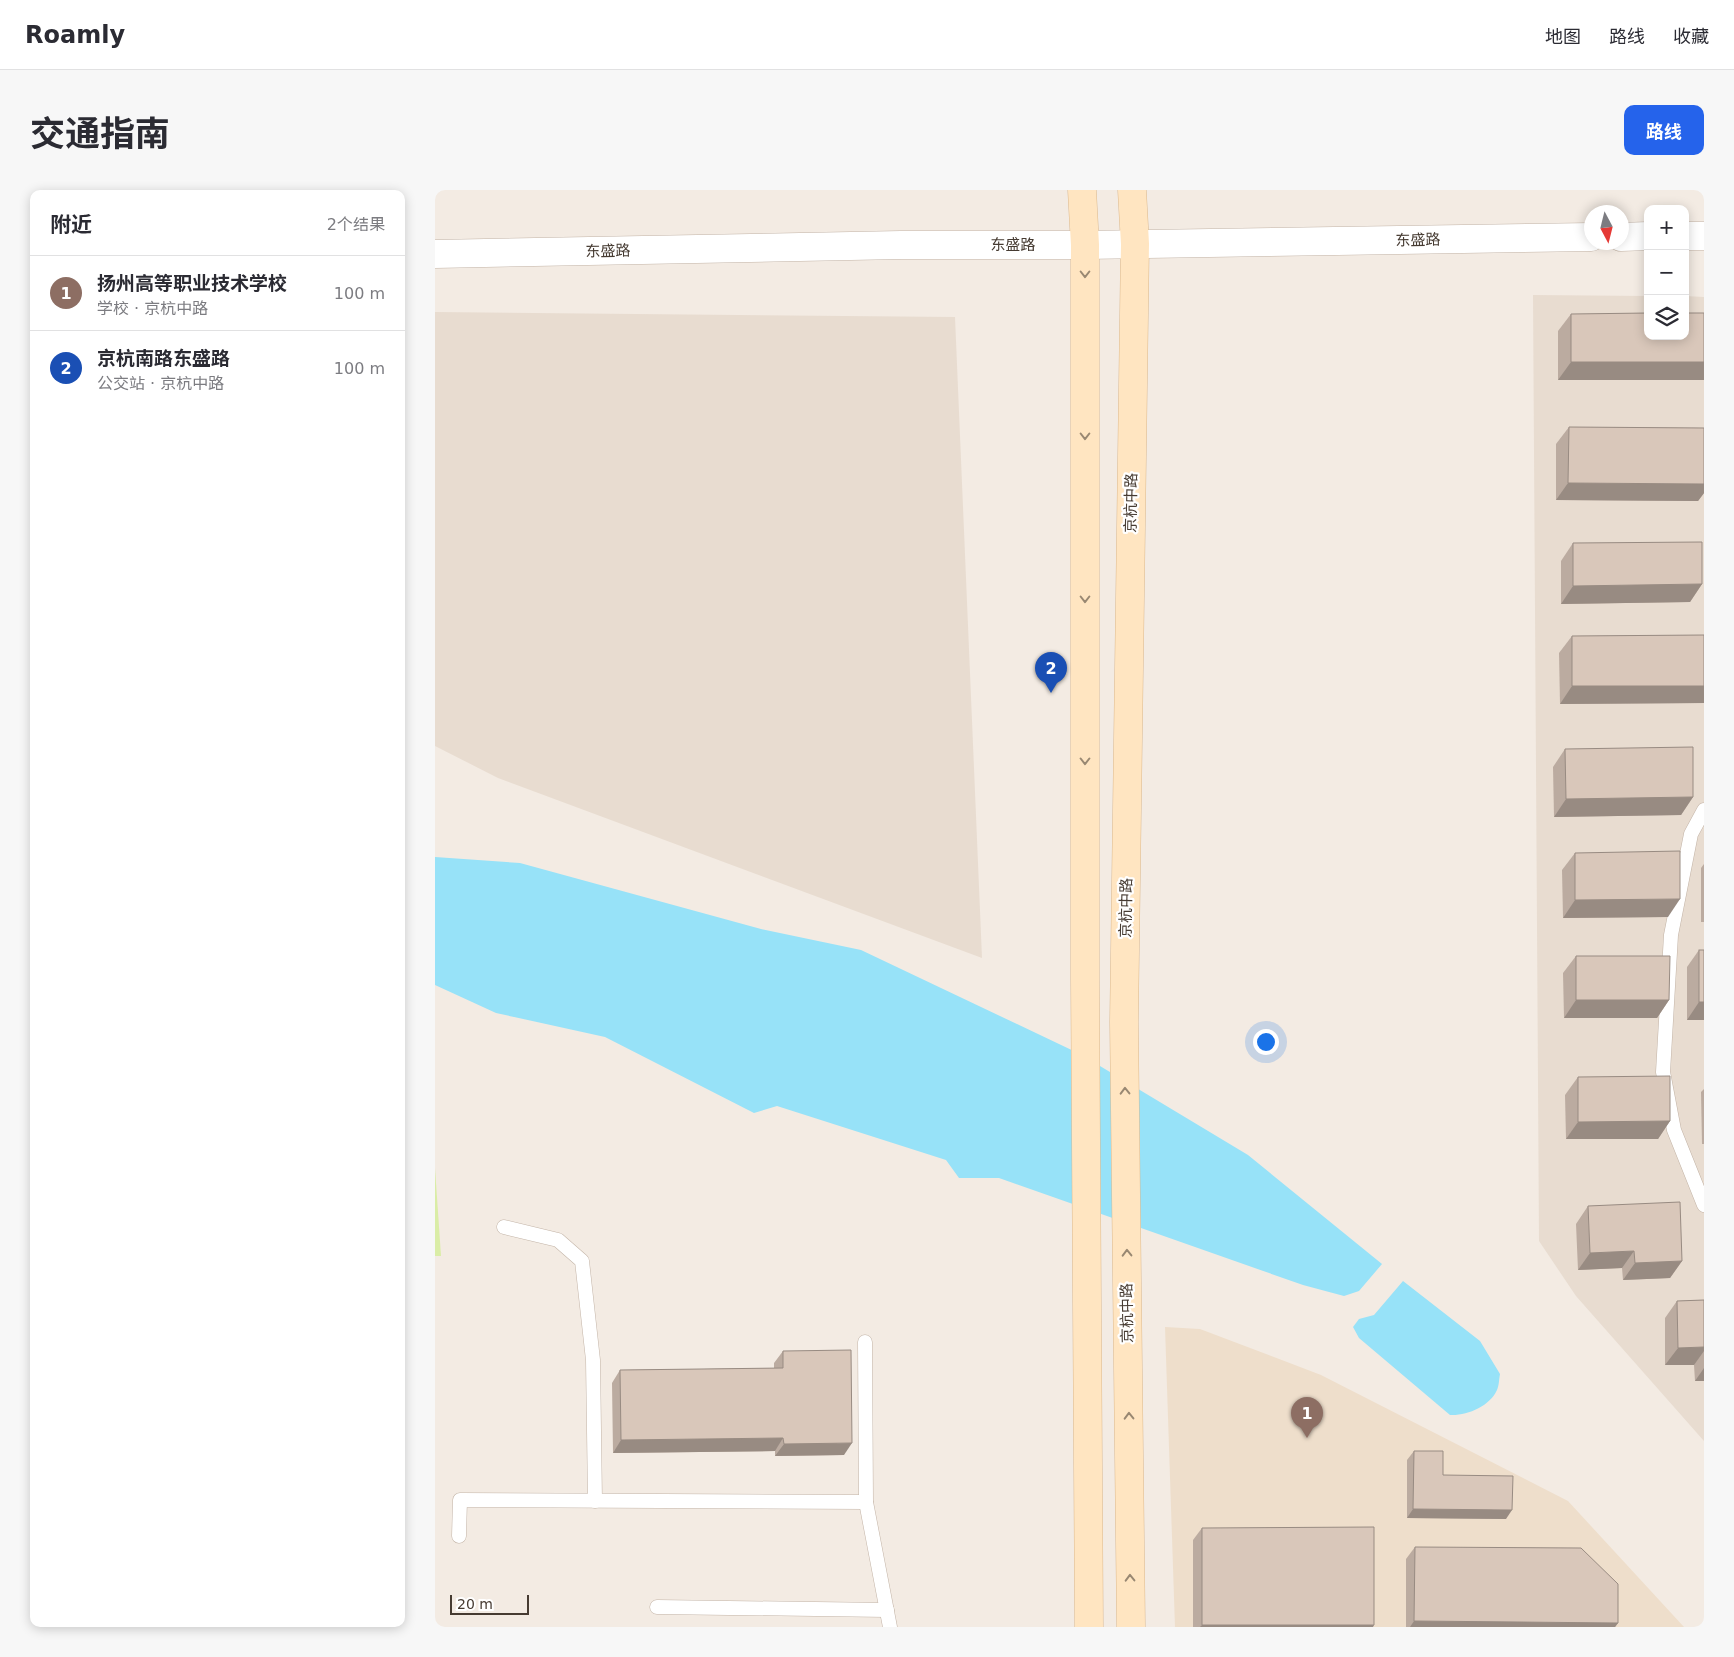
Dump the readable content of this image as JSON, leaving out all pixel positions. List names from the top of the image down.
{
  "streets": {
    "main road": ["京杭中路"],
    "street": ["东盛路"]
  },
  "crossings": [
    ["东盛路", "京杭中路"]
  ],
  "scale_bar": "20 m",
  "north": "bottom",
  "page": {
    "header": "Roamly",
    "nav": ["地图", "路线", "收藏"],
    "title": "交通指南",
    "buttons": "路线",
    "heading": ["附近", "2个结果"],
    "map_buttons": ["+", "−"],
    "list": [
      {
        "mark": "1",
        "name": "扬州高等职业技术学校",
        "note": "学校 · 京杭中路",
        "value": "100 m"
      },
      {
        "mark": "2",
        "name": "京杭南路东盛路",
        "note": "公交站 · 京杭中路",
        "value": "100 m"
      }
    ],
    "pins": ["2", "1"],
    "scale": "20 m"
  }
}
